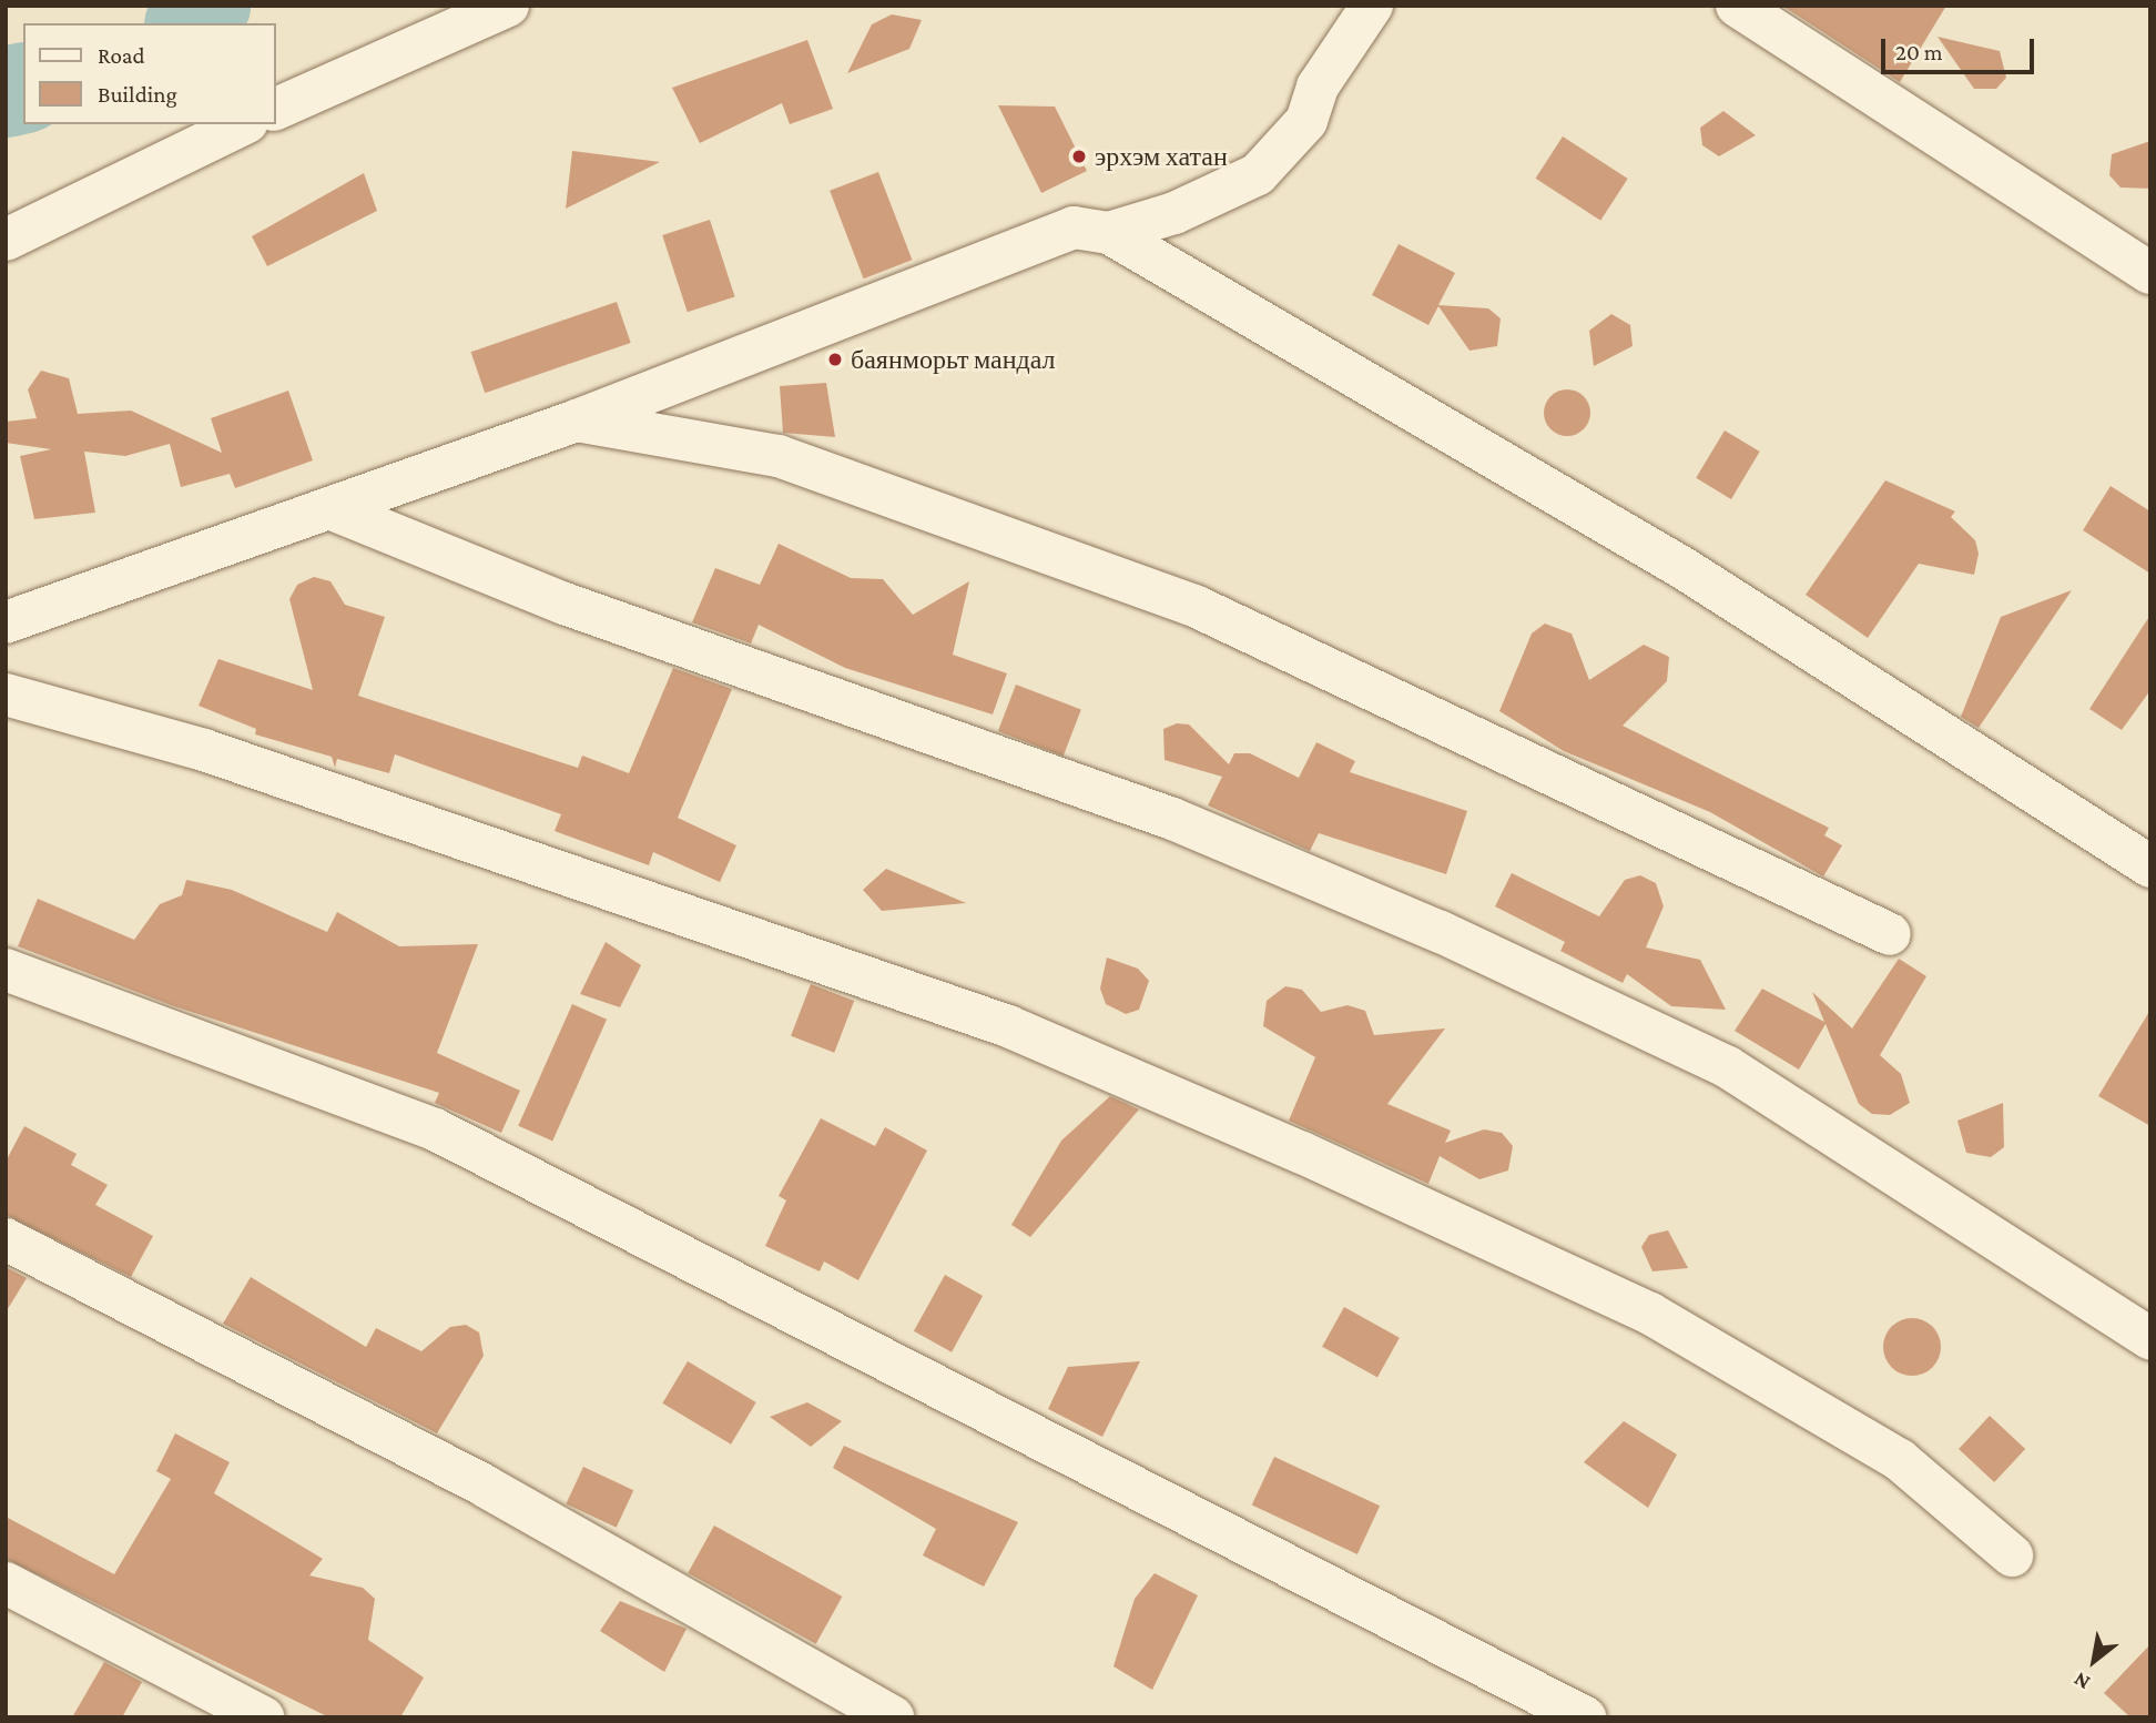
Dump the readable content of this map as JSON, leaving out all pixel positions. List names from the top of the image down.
{
  "places": ["эрхэм хатан", "баянморьт мандал"],
  "legend": ["Road", "Building"],
  "scale_bar": "20 m",
  "north": "bottom left"
}
